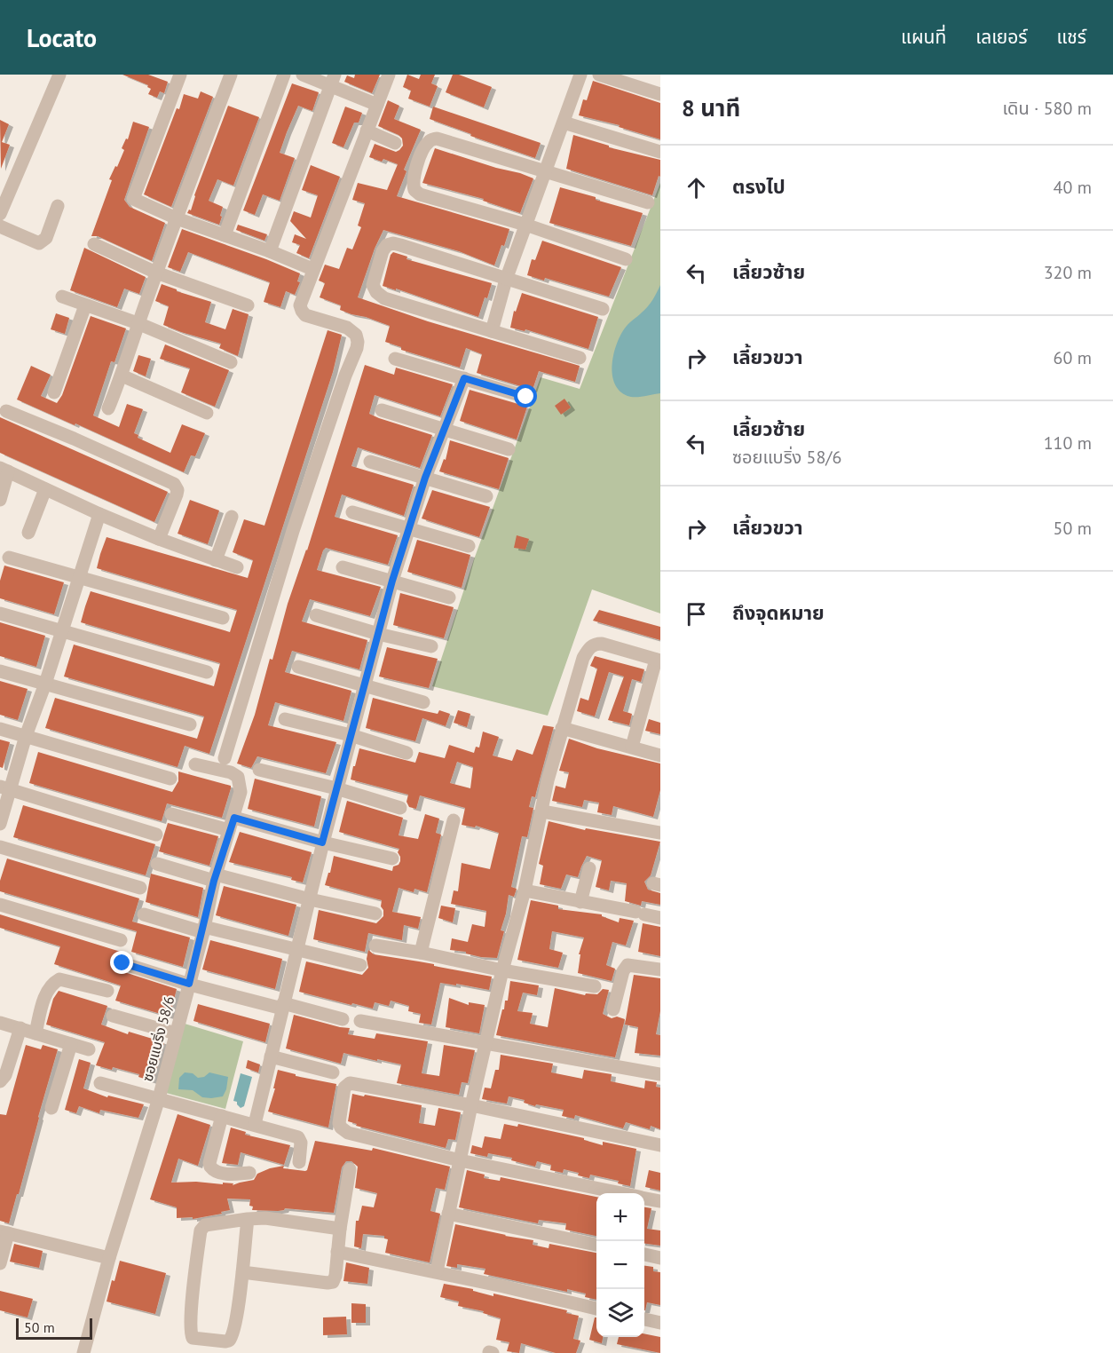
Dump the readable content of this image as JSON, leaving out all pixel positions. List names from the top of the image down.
{
  "streets": {
    "street": ["ซอยแบริ่ง 58/6"]
  },
  "scale_bar": "50 m",
  "page": {
    "header": "Locato",
    "nav": ["แผนที่", "เลเยอร์", "แชร์"],
    "heading": ["8 นาที", "เดิน · 580 m"],
    "list": [
      ["ตรงไป", "40 m"],
      ["เลี้ยวซ้าย", "320 m"],
      ["เลี้ยวขวา", "60 m"],
      ["เลี้ยวซ้าย", "ซอยแบริ่ง 58/6", "110 m"],
      ["เลี้ยวขวา", "50 m"],
      "ถึงจุดหมาย"
    ],
    "map_buttons": ["+", "−"],
    "scale": "50 m"
  }
}
